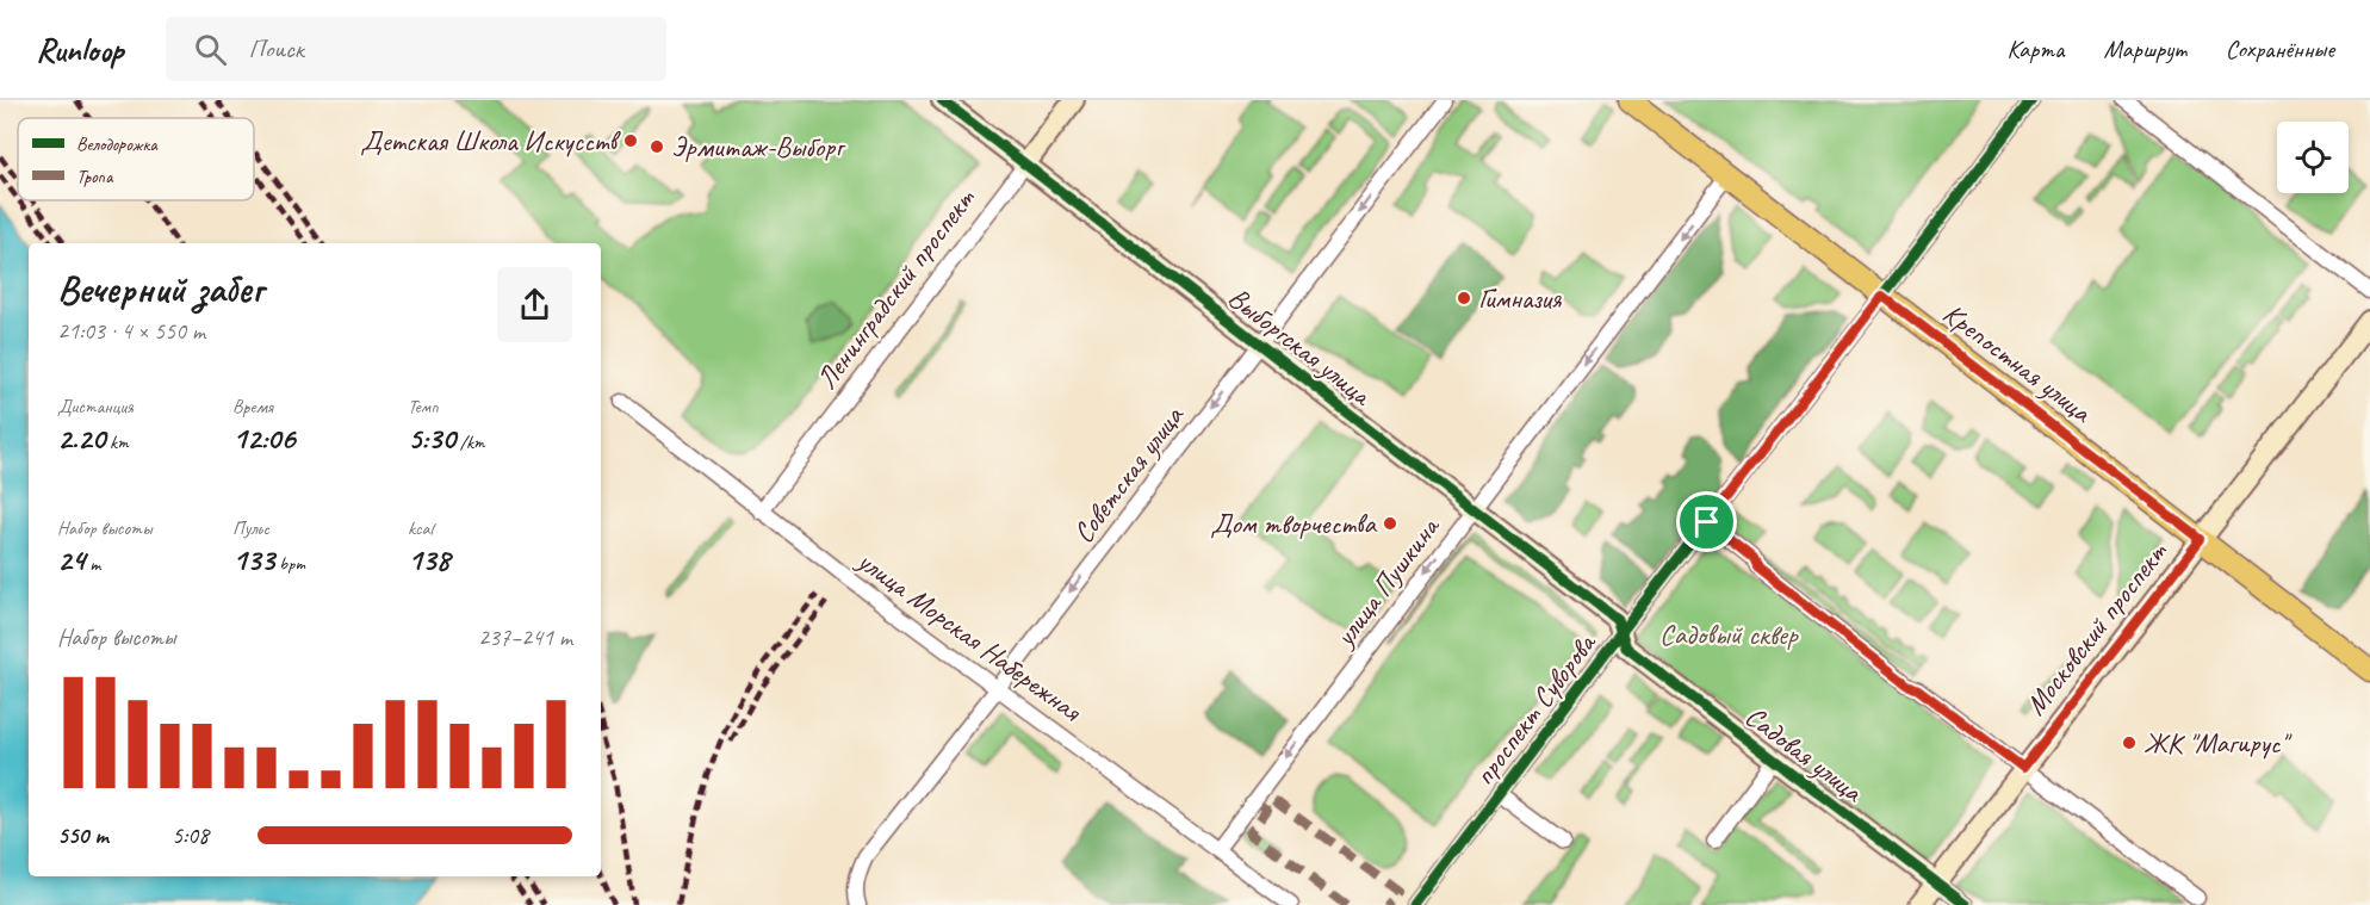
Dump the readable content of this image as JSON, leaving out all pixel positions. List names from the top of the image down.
{
  "streets": {
    "main road": ["Крепостная улица"],
    "street": [
      "Ленинградский проспект",
      "Выборгская улица",
      "Советская улица",
      "улица Пушкина",
      "Московский проспект",
      "улица Морская Набережная",
      "проспект Суворова",
      "Садовая улица"
    ]
  },
  "crossings": [
    ["Ленинградский проспект", "Выборгская улица"],
    ["Ленинградский проспект", "улица Морская Набережная"],
    ["Выборгская улица", "Советская улица"],
    ["Выборгская улица", "улица Пушкина"],
    ["Выборгская улица", "проспект Суворова"],
    ["Выборгская улица", "Садовая улица"],
    ["Крепостная улица", "улица Пушкина"],
    ["Крепостная улица", "Московский проспект"],
    ["Крепостная улица", "проспект Суворова"],
    ["Советская улица", "улица Морская Набережная"],
    ["улица Пушкина", "улица Морская Набережная"],
    ["Московский проспект", "Садовая улица"],
    ["проспект Суворова", "Садовая улица"]
  ],
  "one_way": ["Советская улица", "улица Пушкина"],
  "parks": ["Садовый сквер"],
  "places": [
    "Детская Школа Искусств",
    "Эрмитаж-Выборг",
    "Гимназия",
    "Дом творчества",
    "ЖК \"Магирус\""
  ],
  "legend": ["Велодорожка", "Тропа"],
  "page": {
    "header": "Runloop",
    "search": "Поиск",
    "nav": ["Карта", "Маршрут", "Сохранённые"],
    "heading": ["Вечерний забег", "21:03 · 4 × 550 m"],
    "stats": [
      ["Дистанция", "2.20 km"],
      ["Время", "12:06"],
      ["Темп", "5:30 /km"],
      ["Набор высоты", "24 m"],
      ["Пульс", "133 bpm"],
      ["kcal", "138"]
    ],
    "chart": ["Набор высоты", "237–241 m"],
    "list": [
      {
        "name": "550 m",
        "note": "5:08"
      }
    ]
  }
}
